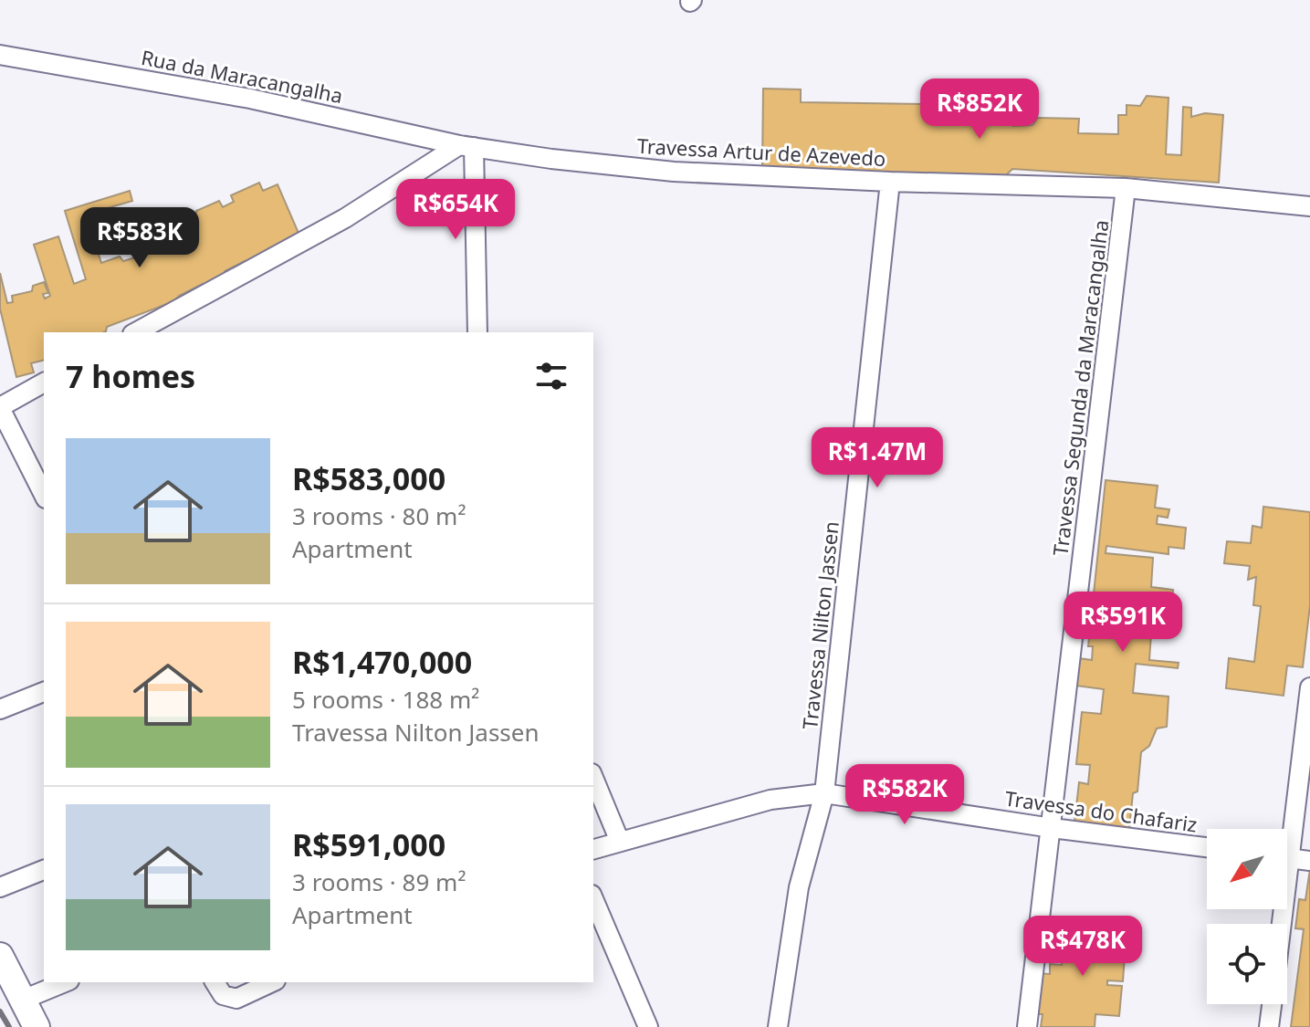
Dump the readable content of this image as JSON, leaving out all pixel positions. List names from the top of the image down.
{
  "streets": {
    "street": [
      "Rua da Maracangalha",
      "Travessa Artur de Azevedo",
      "Travessa Segunda da Maracangalha",
      "Travessa Nilton Jassen",
      "Travessa do Chafariz"
    ]
  },
  "crossings": [
    ["Rua da Maracangalha", "Travessa Artur de Azevedo"],
    ["Travessa Artur de Azevedo", "Travessa Segunda da Maracangalha"],
    ["Travessa Artur de Azevedo", "Travessa Nilton Jassen"],
    ["Travessa Segunda da Maracangalha", "Travessa do Chafariz"],
    ["Travessa Nilton Jassen", "Travessa do Chafariz"]
  ],
  "north": "bottom left",
  "page": {
    "price": [
      "R$852K",
      "R$654K",
      "R$583K",
      "R$1.47M",
      "R$591K",
      "R$582K",
      "R$478K"
    ],
    "heading": "7 homes",
    "list": [
      {
        "name": "R$583,000",
        "note": "3 rooms · 80 m² · Apartment"
      },
      {
        "name": "R$1,470,000",
        "note": "5 rooms · 188 m² · Travessa Nilton Jassen"
      },
      {
        "name": "R$591,000",
        "note": "3 rooms · 89 m² · Apartment"
      }
    ]
  }
}
